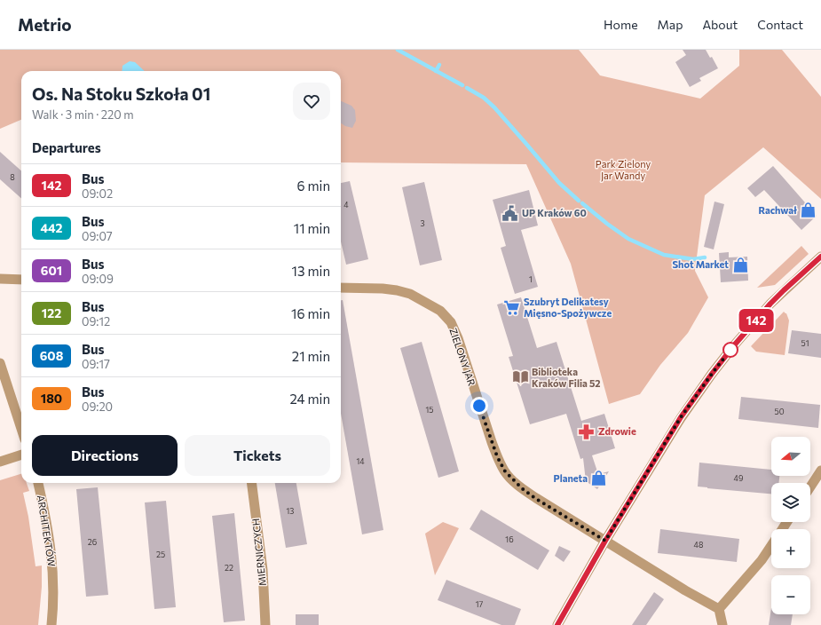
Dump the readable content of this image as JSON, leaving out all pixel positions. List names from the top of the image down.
{
  "streets": {
    "street": ["ZIELONY JAR", "ARCHITEKTÓW", "MIERNICZYCH"]
  },
  "parks": ["Park Zielony Jar Wandy"],
  "places": {
    "shop": ["Rachwał", "Shot Market", "Planeta"],
    "public building": ["UP Kraków 60"],
    "supermarket": ["Szubryt Delikatesy Mięsno-Spożywcze"],
    "library": ["Biblioteka Kraków Filia 52"],
    "pharmacy": ["Zdrowie"]
  },
  "lines": ["bus line 142"],
  "house_numbers": [
    "8",
    "4",
    "3",
    "1",
    "51",
    "15",
    "50",
    "14",
    "49",
    "13",
    "16",
    "26",
    "48",
    "25",
    "22",
    "17"
  ],
  "north": "left",
  "page": {
    "header": "Metrio",
    "nav": [
      "Home",
      "Map",
      "About",
      "Contact"
    ],
    "on_map": "142",
    "heading": [
      ["Os. Na Stoku Szkoła 01", "Walk · 3 min · 220 m"],
      "Departures"
    ],
    "list": [
      {
        "mark": "142",
        "name": "Bus",
        "note": "09:02",
        "value": "6 min"
      },
      {
        "mark": "442",
        "name": "Bus",
        "note": "09:07",
        "value": "11 min"
      },
      {
        "mark": "601",
        "name": "Bus",
        "note": "09:09",
        "value": "13 min"
      },
      {
        "mark": "122",
        "name": "Bus",
        "note": "09:12",
        "value": "16 min"
      },
      {
        "mark": "608",
        "name": "Bus",
        "note": "09:17",
        "value": "21 min"
      },
      {
        "mark": "180",
        "name": "Bus",
        "note": "09:20",
        "value": "24 min"
      }
    ],
    "buttons": ["Directions", "Tickets"],
    "map_buttons": ["+", "−"]
  }
}
